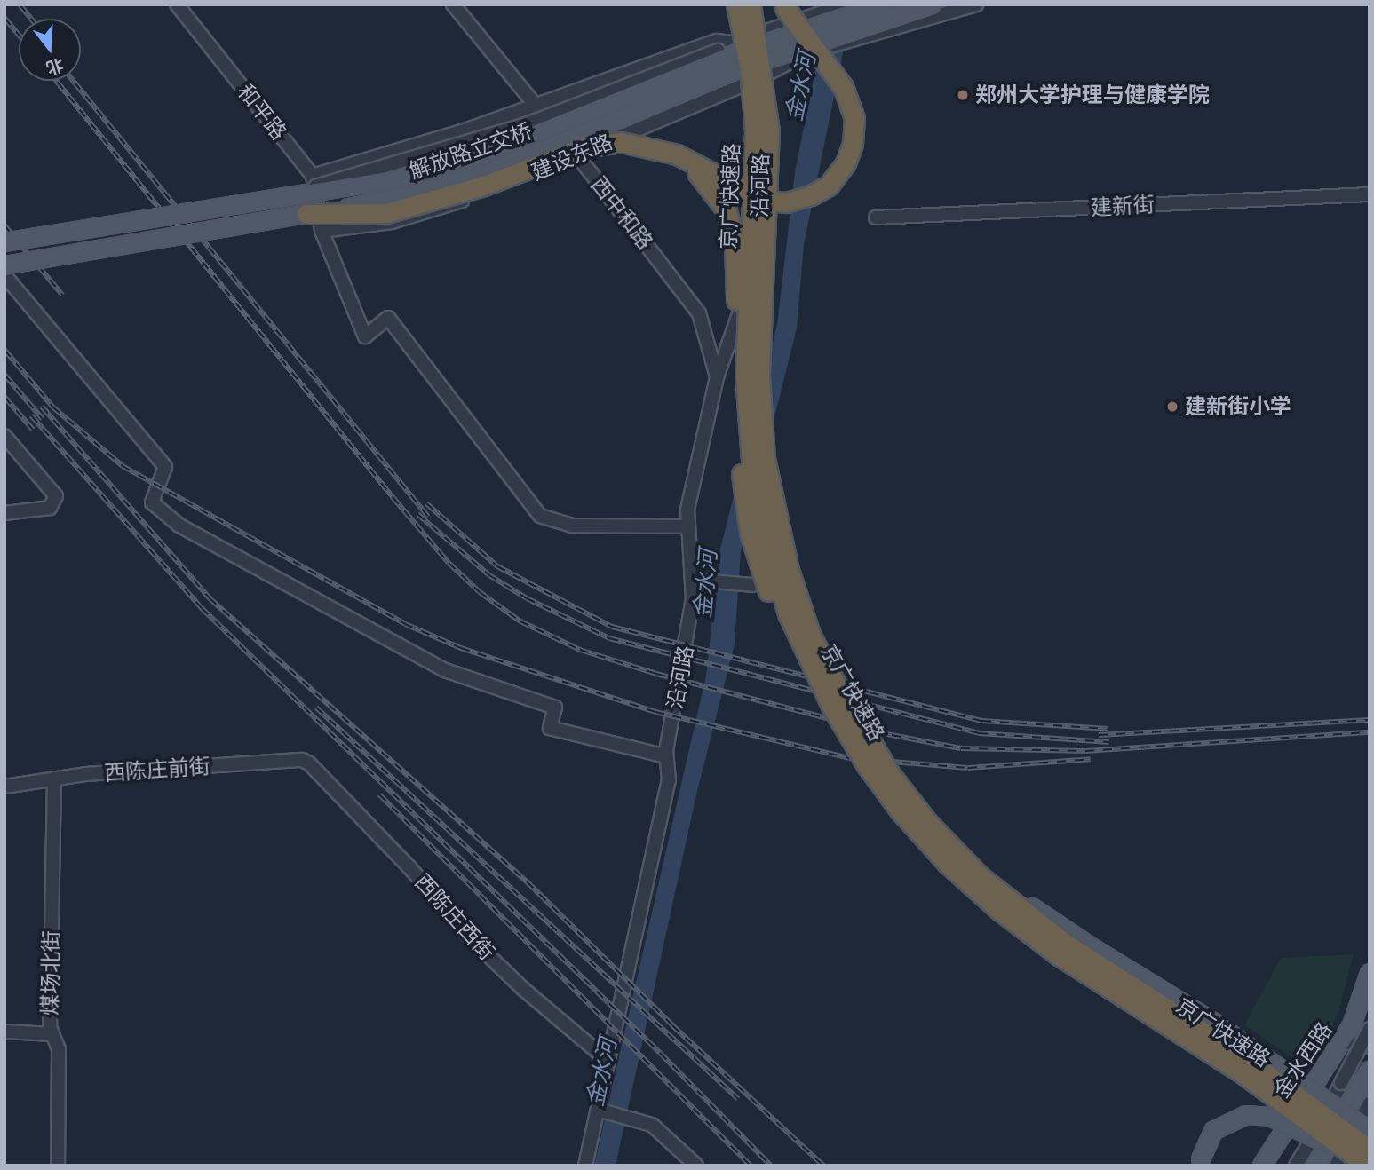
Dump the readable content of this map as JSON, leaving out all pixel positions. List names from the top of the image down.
{
  "streets": {
    "highway": ["京广快速路"],
    "main road": ["解放路立交桥", "金水西路"],
    "street": [
      "和平路",
      "建设东路",
      "沿河路",
      "建新街",
      "西中和路",
      "西陈庄前街",
      "西陈庄西街",
      "煤场北街"
    ]
  },
  "crossings": [
    ["和平路", "建设东路"],
    ["和平路", "沿河路"],
    ["建设东路", "沿河路"],
    ["建设东路", "西中和路"],
    ["沿河路", "西中和路"],
    ["沿河路", "西陈庄西街"],
    ["西陈庄前街", "西陈庄西街"],
    ["西陈庄前街", "煤场北街"]
  ],
  "water": ["金水河"],
  "places": ["郑州大学护理与健康学院", "建新街小学"],
  "north": "bottom"
}
